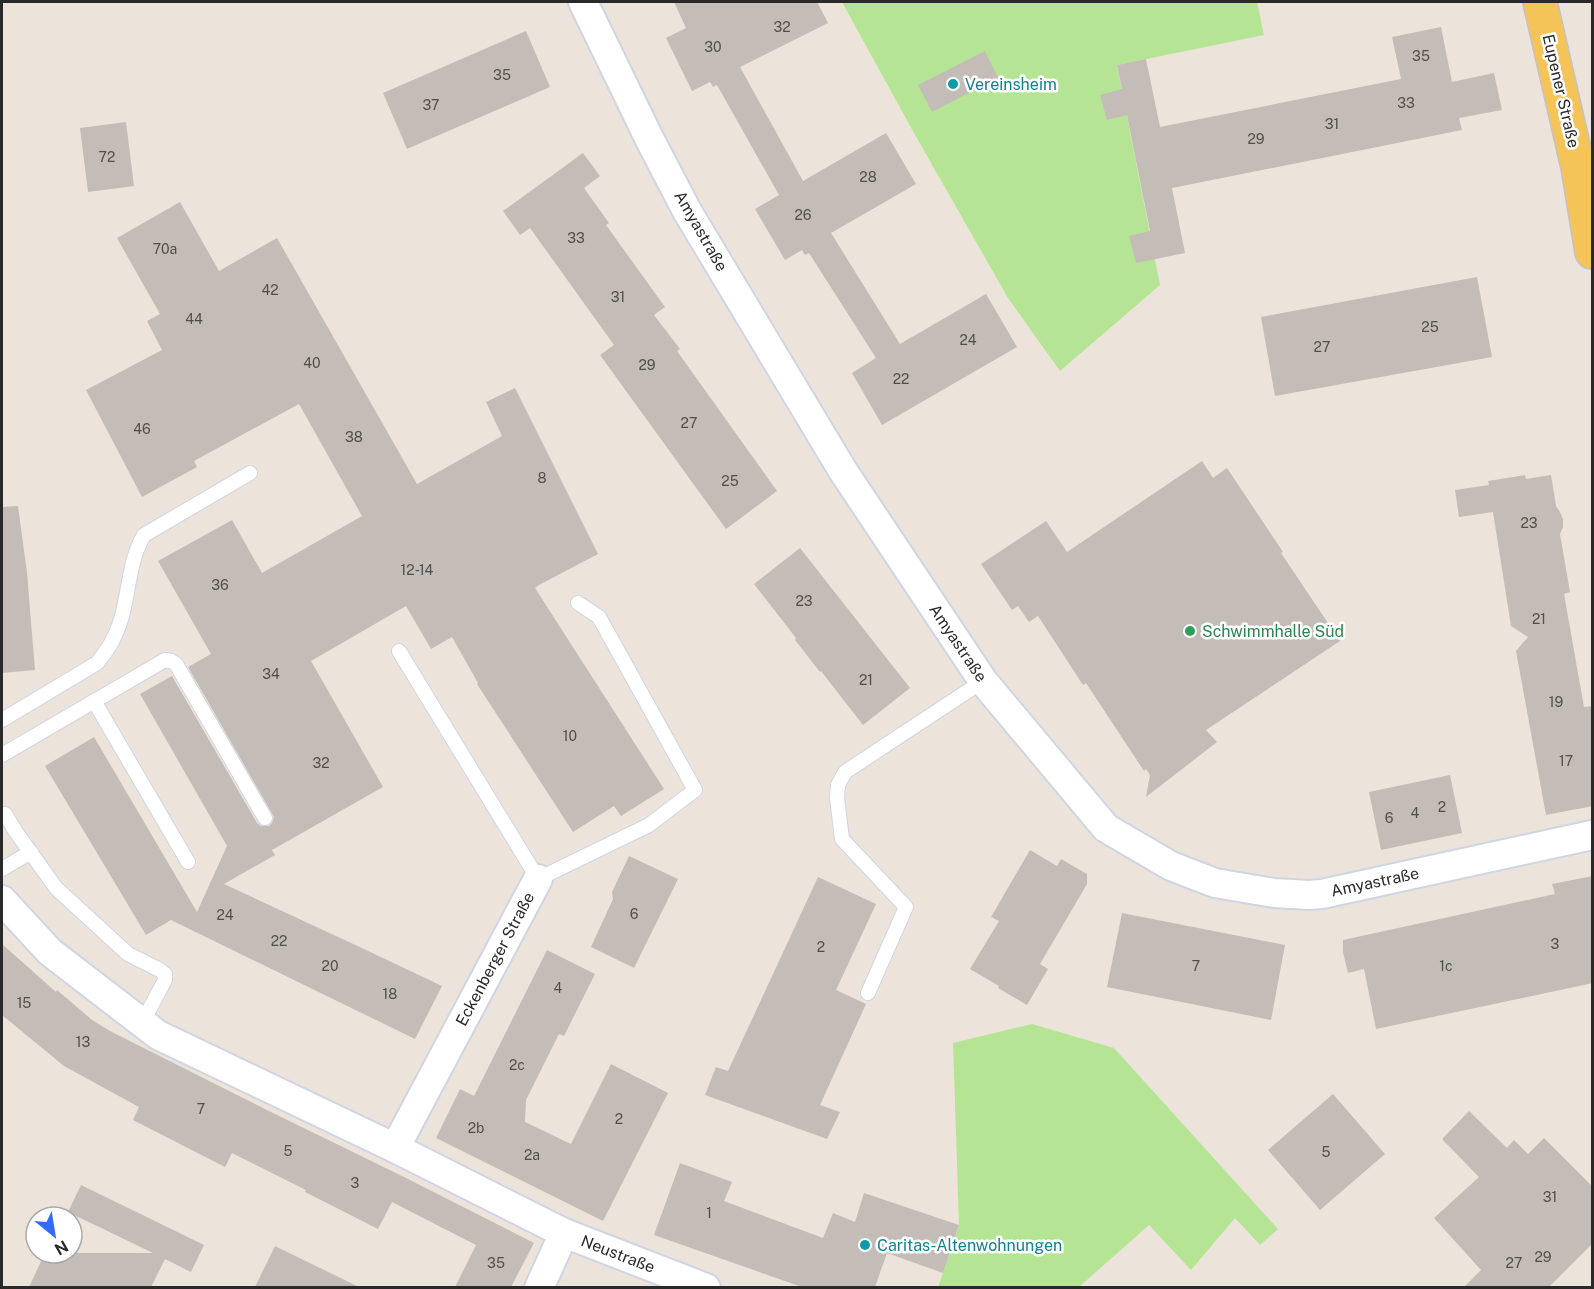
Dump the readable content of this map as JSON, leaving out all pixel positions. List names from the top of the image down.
{
  "streets": {
    "main road": ["Eupener Straße"],
    "street": ["Amyastraße", "Eckenberger Straße", "Neustraße"]
  },
  "places": ["Vereinsheim", "Schwimmhalle Süd", "Caritas-Altenwohnungen"],
  "house_numbers": [
    "32",
    "30",
    "35",
    "35",
    "33",
    "37",
    "31",
    "29",
    "72",
    "28",
    "26",
    "33",
    "70a",
    "42",
    "31",
    "44",
    "25",
    "24",
    "27",
    "40",
    "29",
    "22",
    "27",
    "46",
    "38",
    "8",
    "25",
    "23",
    "12-14",
    "36",
    "23",
    "21",
    "34",
    "21",
    "19",
    "10",
    "17",
    "32",
    "2",
    "4",
    "6",
    "6",
    "24",
    "22",
    "3",
    "2",
    "20",
    "7",
    "1c",
    "4",
    "18",
    "15",
    "13",
    "2c",
    "7",
    "2",
    "2b",
    "5",
    "5",
    "2a",
    "3",
    "31",
    "1",
    "29",
    "35",
    "27"
  ],
  "north": "bottom right"
}
